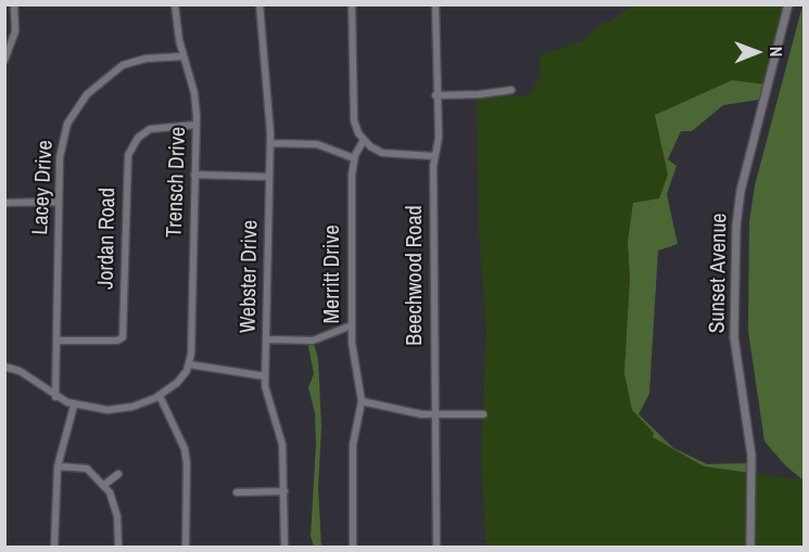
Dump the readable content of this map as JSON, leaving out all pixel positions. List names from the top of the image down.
{
  "streets": {
    "street": [
      "Trensch Drive",
      "Lacey Drive",
      "Jordan Road",
      "Sunset Avenue",
      "Merritt Drive",
      "Beechwood Road",
      "Webster Drive"
    ]
  },
  "crossings": [
    ["Trensch Drive", "Lacey Drive"],
    ["Trensch Drive", "Jordan Road"],
    ["Lacey Drive", "Jordan Road"]
  ],
  "north": "right"
}
